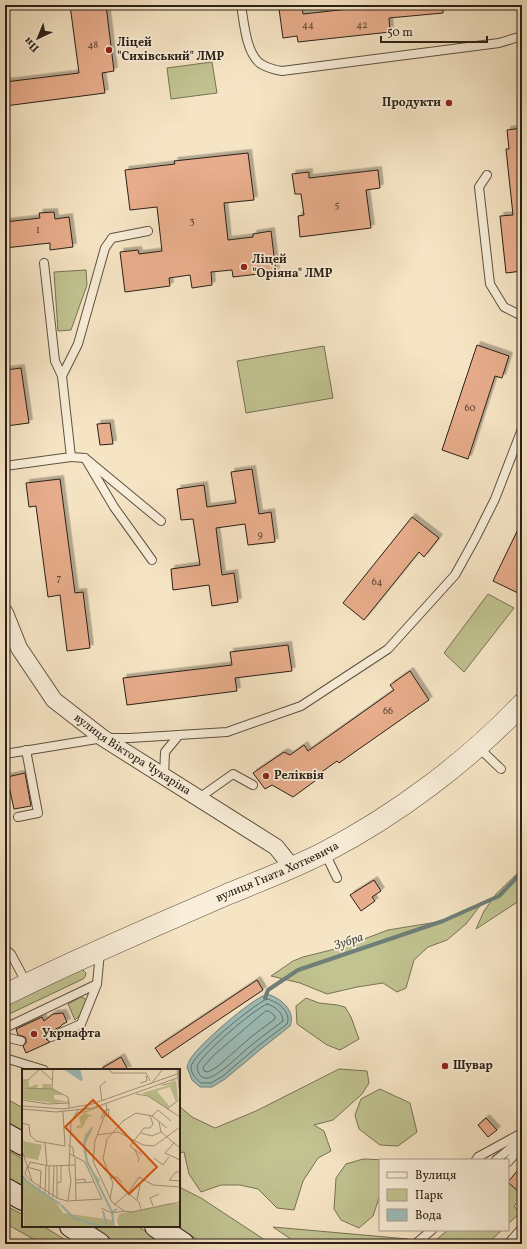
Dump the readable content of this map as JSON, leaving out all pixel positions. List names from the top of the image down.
{
  "streets": {
    "street": ["вулиця Віктора Чукаріна", "вулиця Гната Хоткевича"]
  },
  "crossings": [
    ["вулиця Віктора Чукаріна", "вулиця Гната Хоткевича"]
  ],
  "water": ["Зубра"],
  "places": [
    "Ліцей \"Сихівський\" ЛМР",
    "Продукти",
    "Ліцей \"Оріяна\" ЛМР",
    "Реліквія",
    "Укрнафта",
    "Шувар"
  ],
  "house_numbers": [
    "44",
    "42",
    "48",
    "5",
    "3",
    "1",
    "60",
    "9",
    "7",
    "64",
    "66"
  ],
  "legend": ["Вулиця", "Парк", "Вода"],
  "scale_bar": "50 m",
  "north": "bottom left"
}
